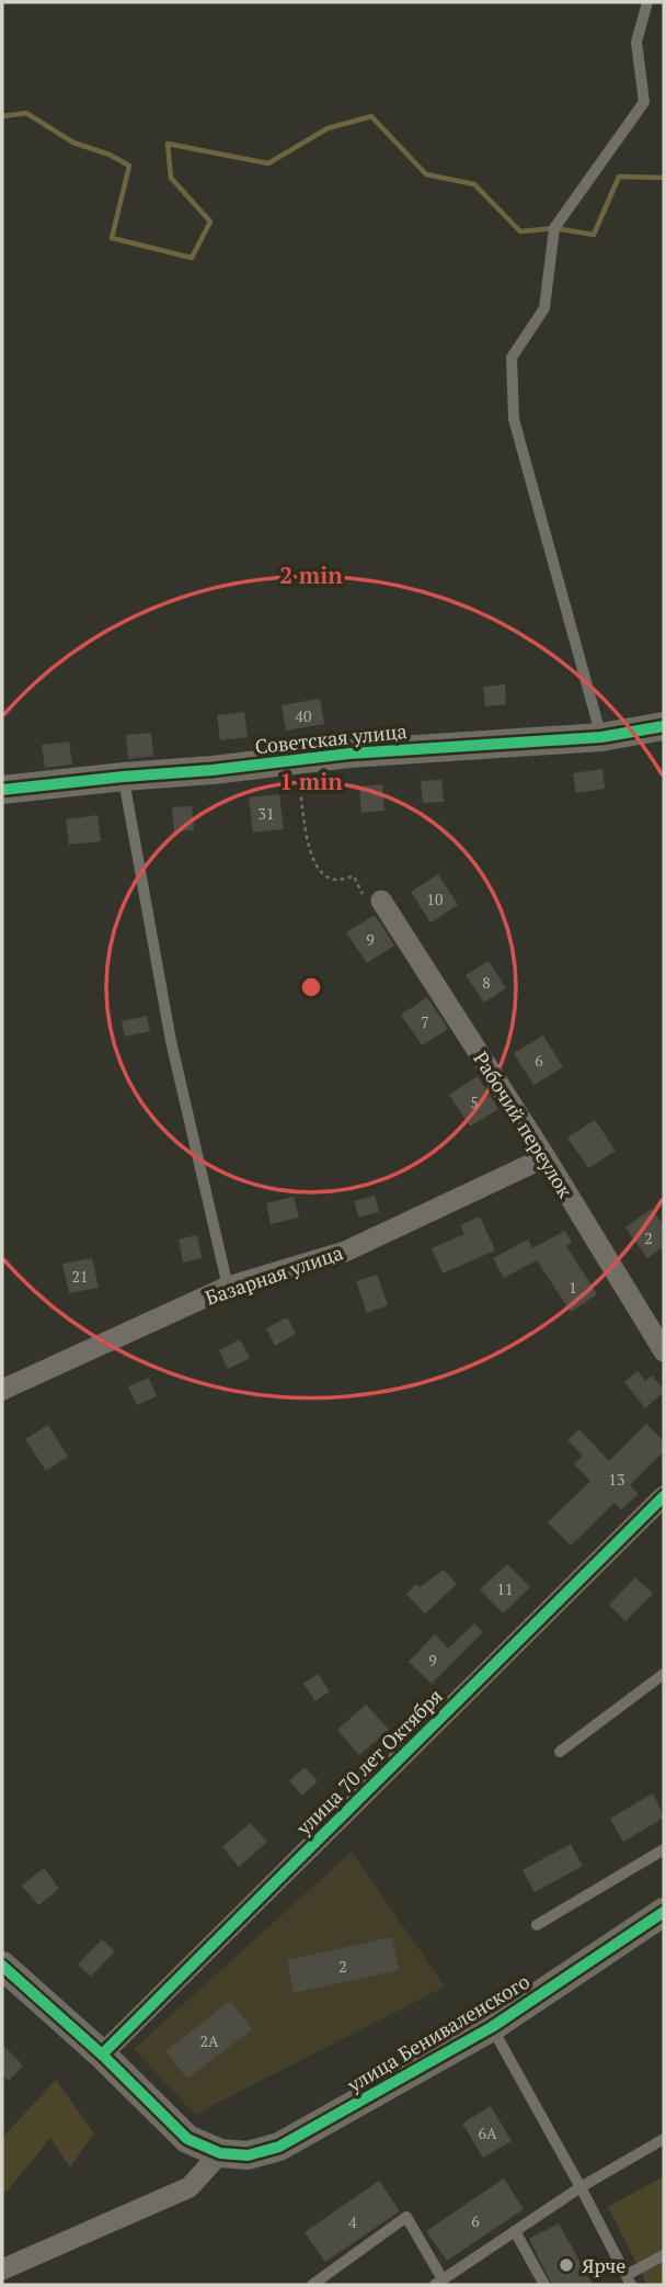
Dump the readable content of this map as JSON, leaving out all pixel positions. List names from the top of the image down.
{
  "streets": {
    "street": [
      "Советская улица",
      "Рабочий переулок",
      "Базарная улица",
      "улица 70 лет Октября",
      "улица Бениваленского"
    ]
  },
  "crossings": [
    ["Рабочий переулок", "Базарная улица"]
  ],
  "places": ["Ярче"],
  "house_numbers": [
    "40",
    "31",
    "10",
    "9",
    "8",
    "7",
    "6",
    "5",
    "2",
    "21",
    "1",
    "13",
    "11",
    "9",
    "2",
    "2А",
    "6А",
    "6",
    "4"
  ],
  "rings": ["2 min", "1 min"]
}
